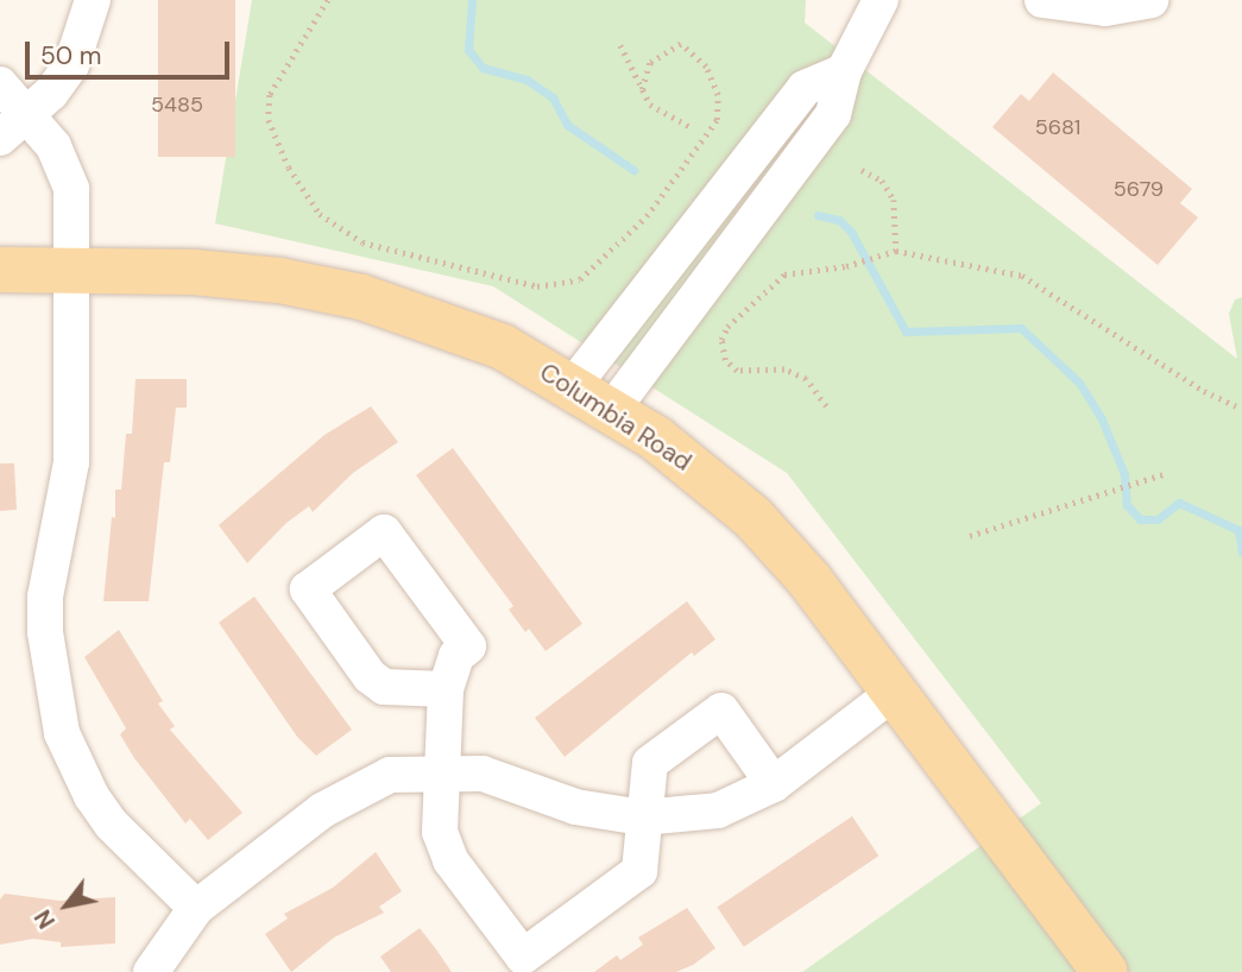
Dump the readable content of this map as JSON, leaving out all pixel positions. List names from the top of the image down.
{
  "streets": {
    "main road": ["Columbia Road"]
  },
  "house_numbers": ["5485", "5681", "5679"],
  "scale_bar": "50 m",
  "north": "bottom left"
}
